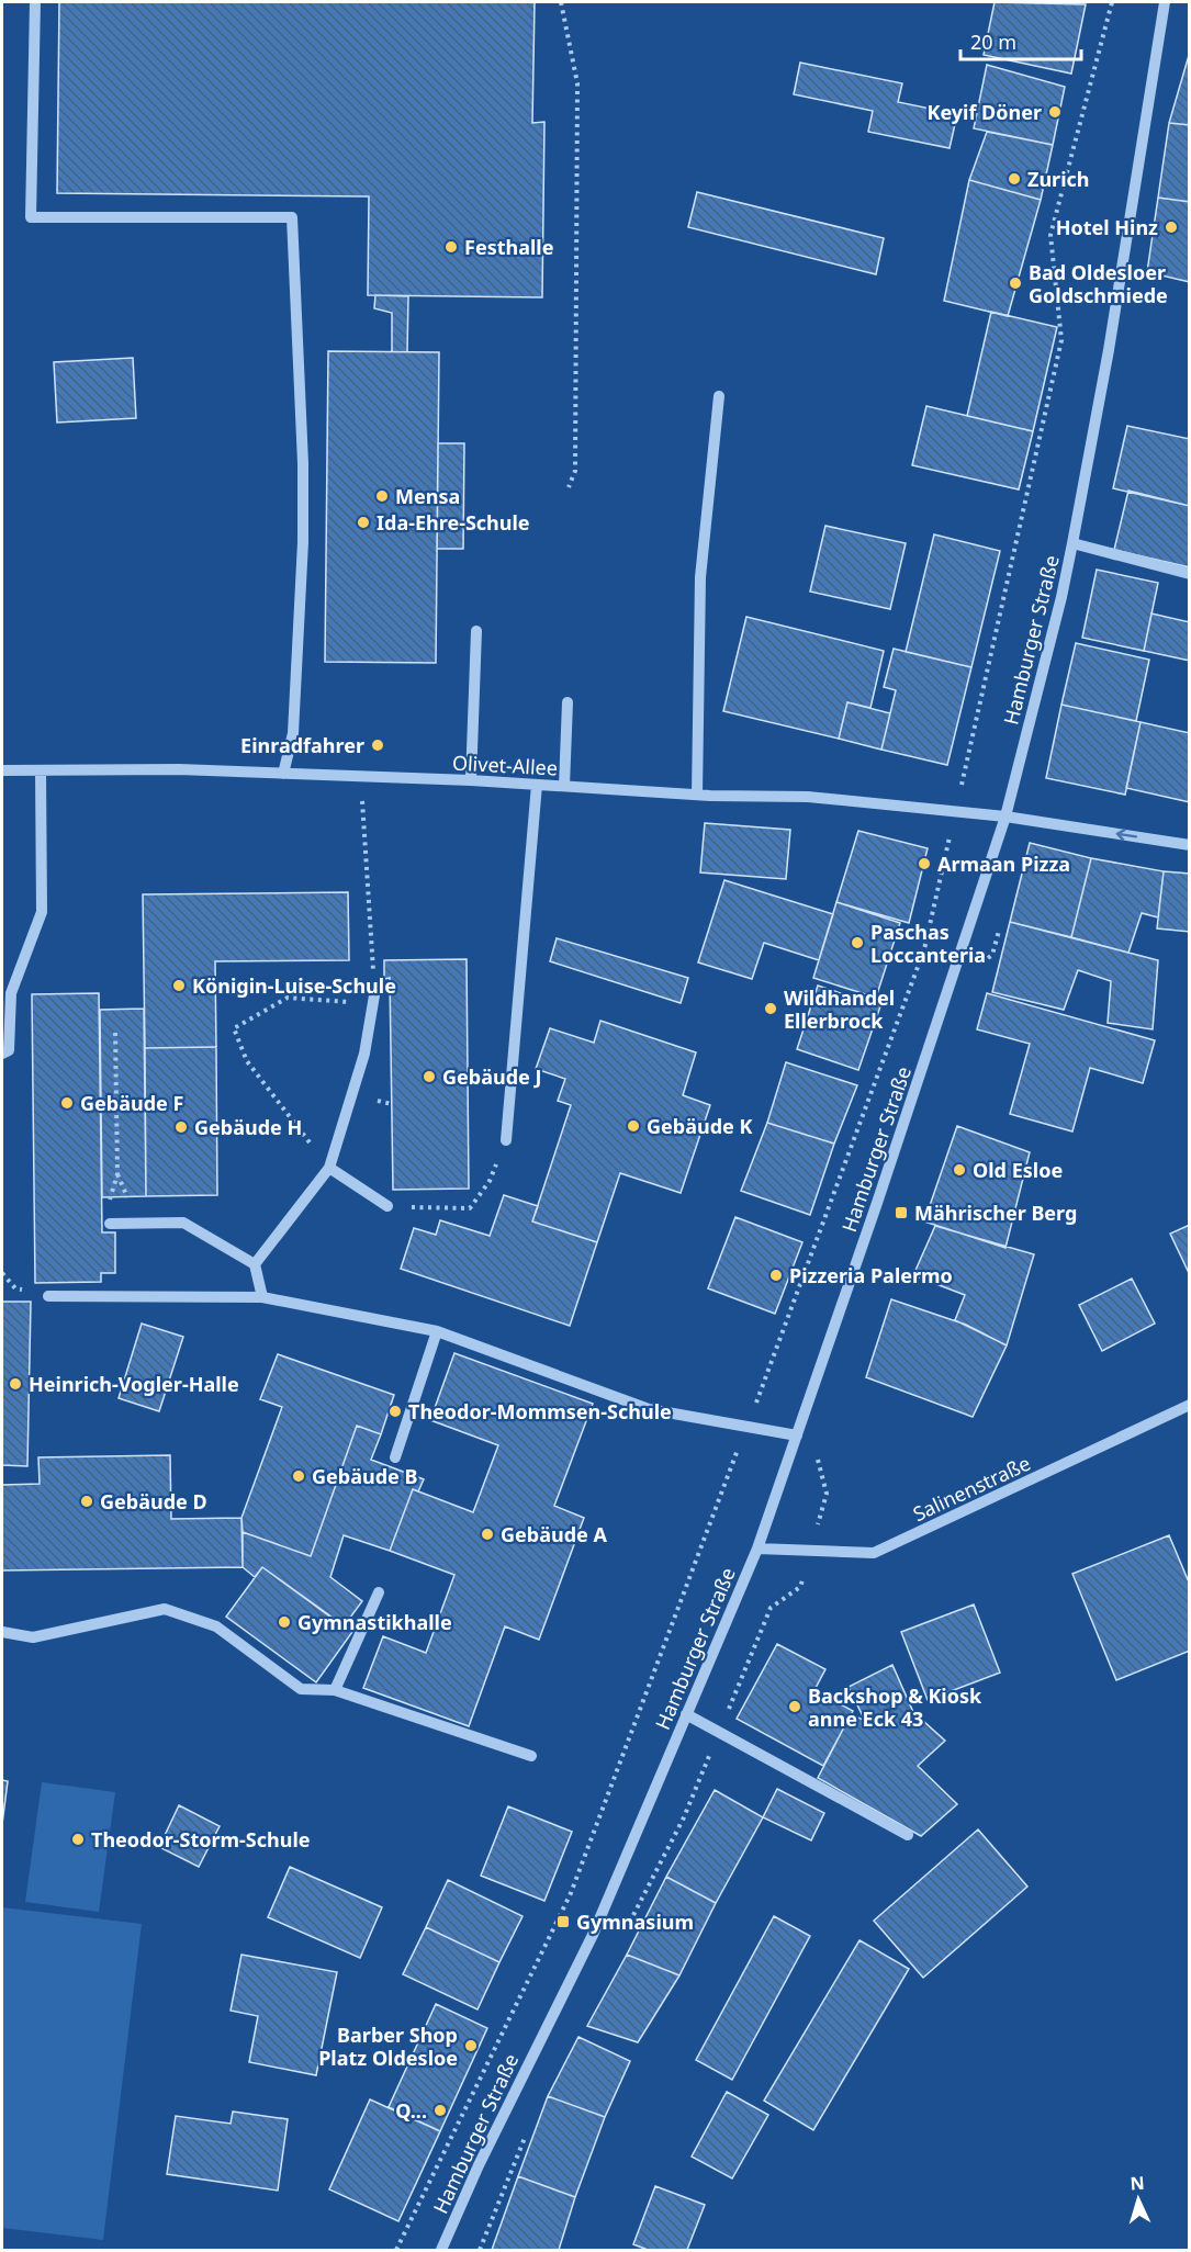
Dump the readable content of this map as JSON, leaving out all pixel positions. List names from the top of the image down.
{
  "streets": {
    "street": ["Hamburger Straße", "Olivet-Allee", "Salinenstraße"]
  },
  "crossings": [
    ["Hamburger Straße", "Olivet-Allee"],
    ["Hamburger Straße", "Salinenstraße"]
  ],
  "places": {
    "other": [
      "Keyif Döner",
      "Zurich",
      "Hotel Hinz",
      "Festhalle",
      "Bad Oldesloer Goldschmiede",
      "Mensa",
      "Ida-Ehre-Schule",
      "Einradfahrer",
      "Armaan Pizza",
      "Paschas Loccanteria",
      "Königin-Luise-Schule",
      "Wildhandel Ellerbrock",
      "Gebäude J",
      "Gebäude F",
      "Gebäude K",
      "Gebäude H",
      "Old Esloe",
      "Pizzeria Palermo",
      "Heinrich-Vogler-Halle",
      "Theodor-Mommsen-Schule",
      "Gebäude B",
      "Gebäude D",
      "Gebäude A",
      "Gymnastikhalle",
      "Backshop & Kiosk anne Eck 43",
      "Theodor-Storm-Schule",
      "Barber Shop Platz Oldesloe",
      "Q..."
    ],
    "transit": ["Mährischer Berg", "Gymnasium"]
  },
  "scale_bar": "20 m",
  "north": "top"
}
